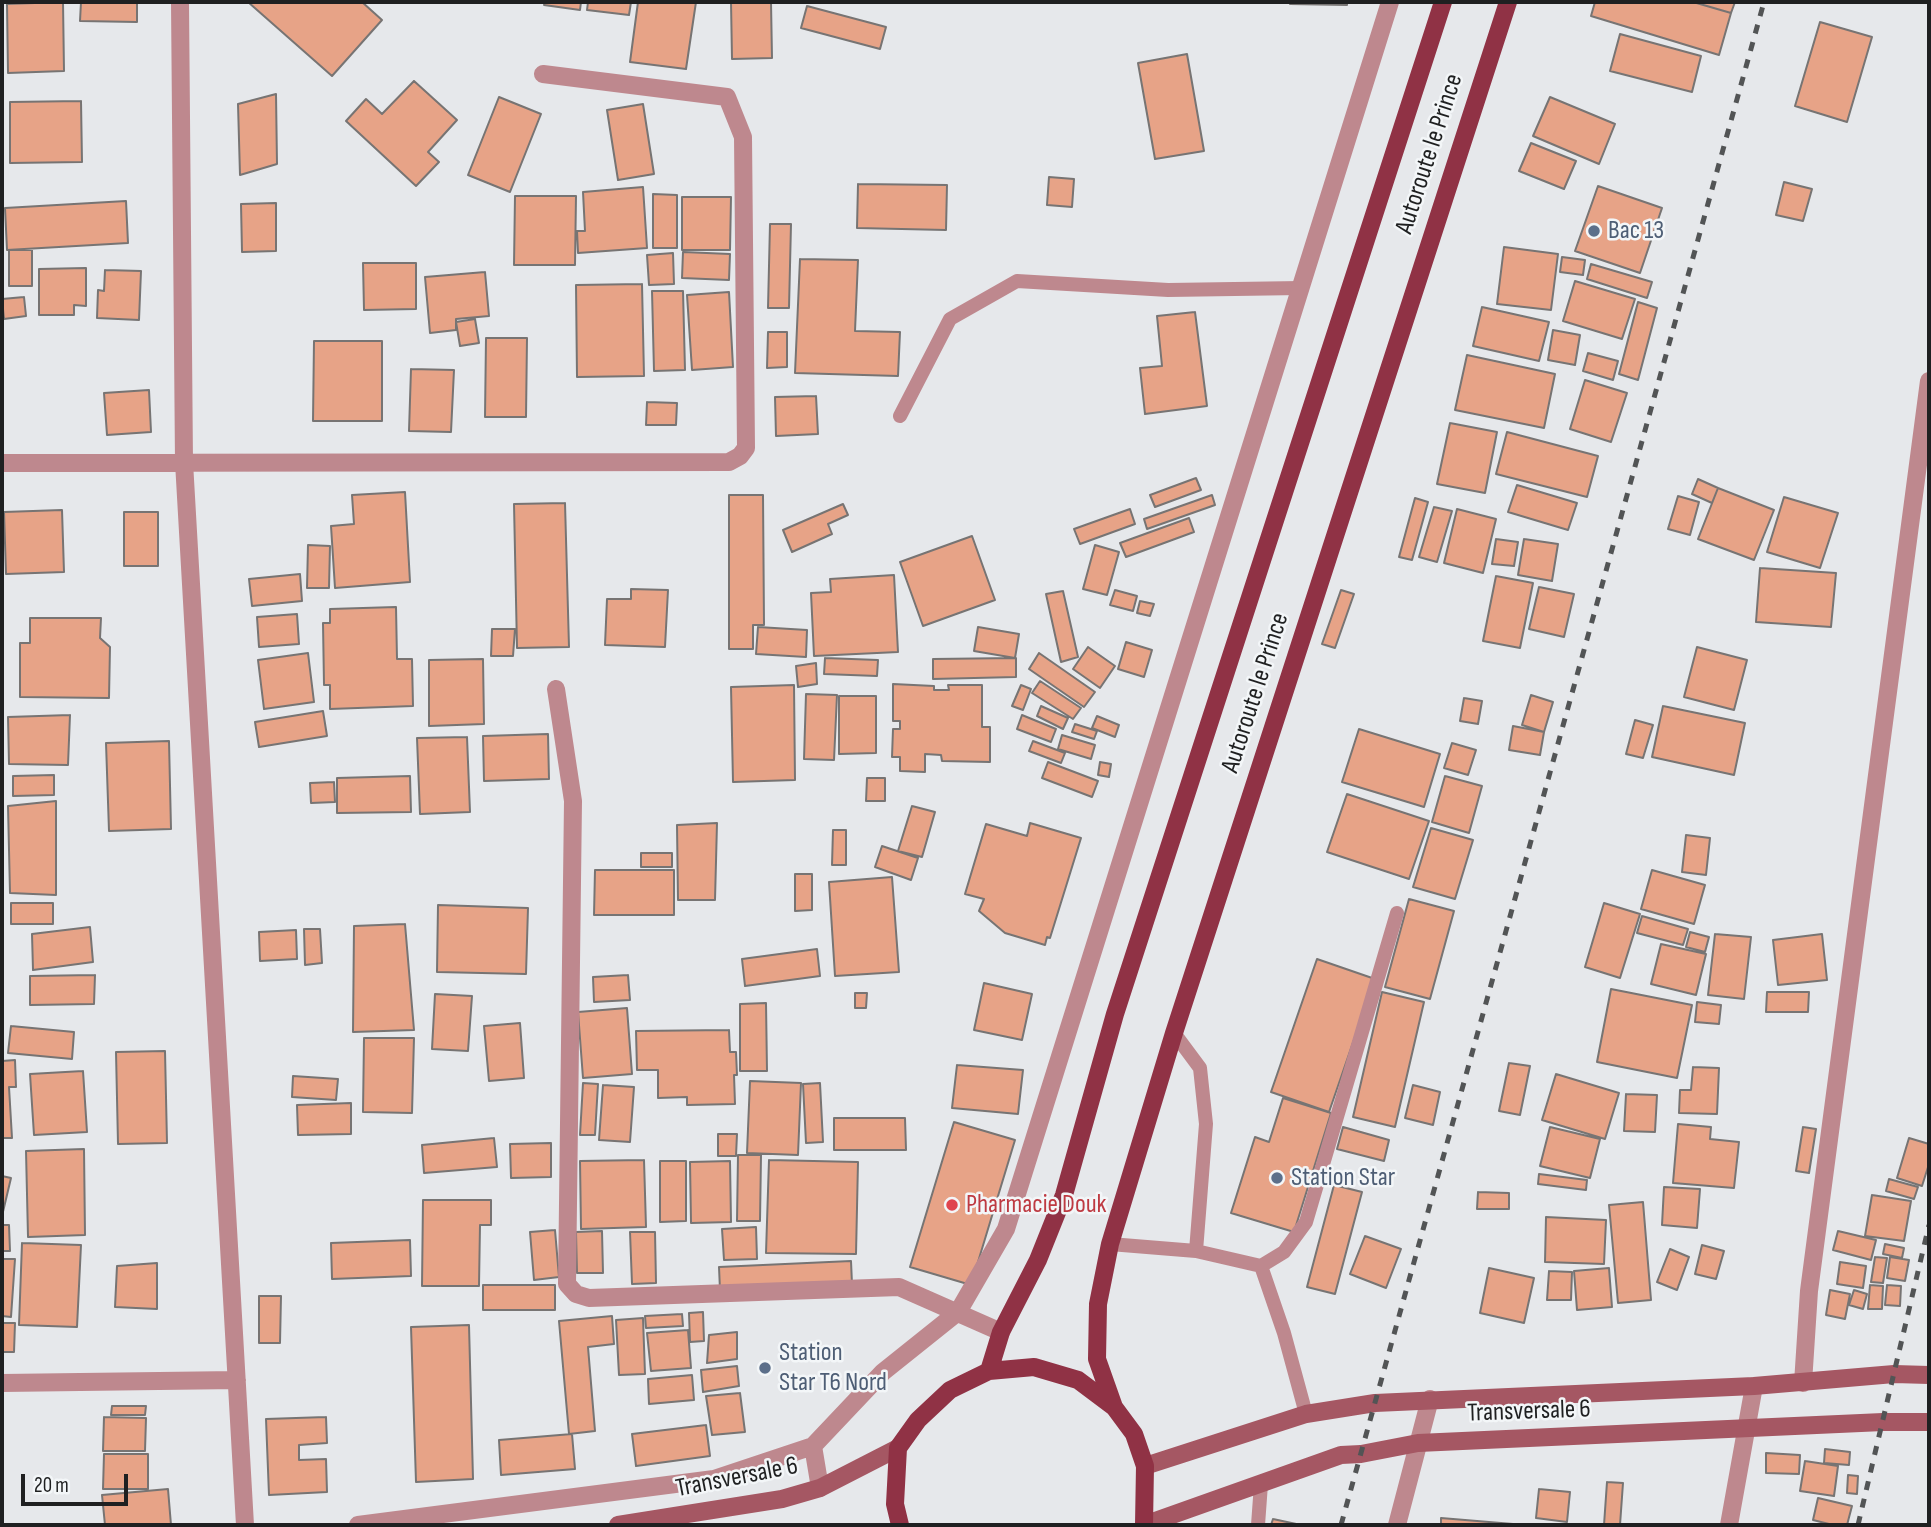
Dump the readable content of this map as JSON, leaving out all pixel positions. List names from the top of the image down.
{
  "streets": {
    "main road": ["Autoroute le Prince", "Transversale 6"]
  },
  "places": [
    "Bac 13",
    "Station Star",
    "Pharmacie Douk",
    "Station Star T6 Nord"
  ],
  "scale_bar": "20 m"
}
